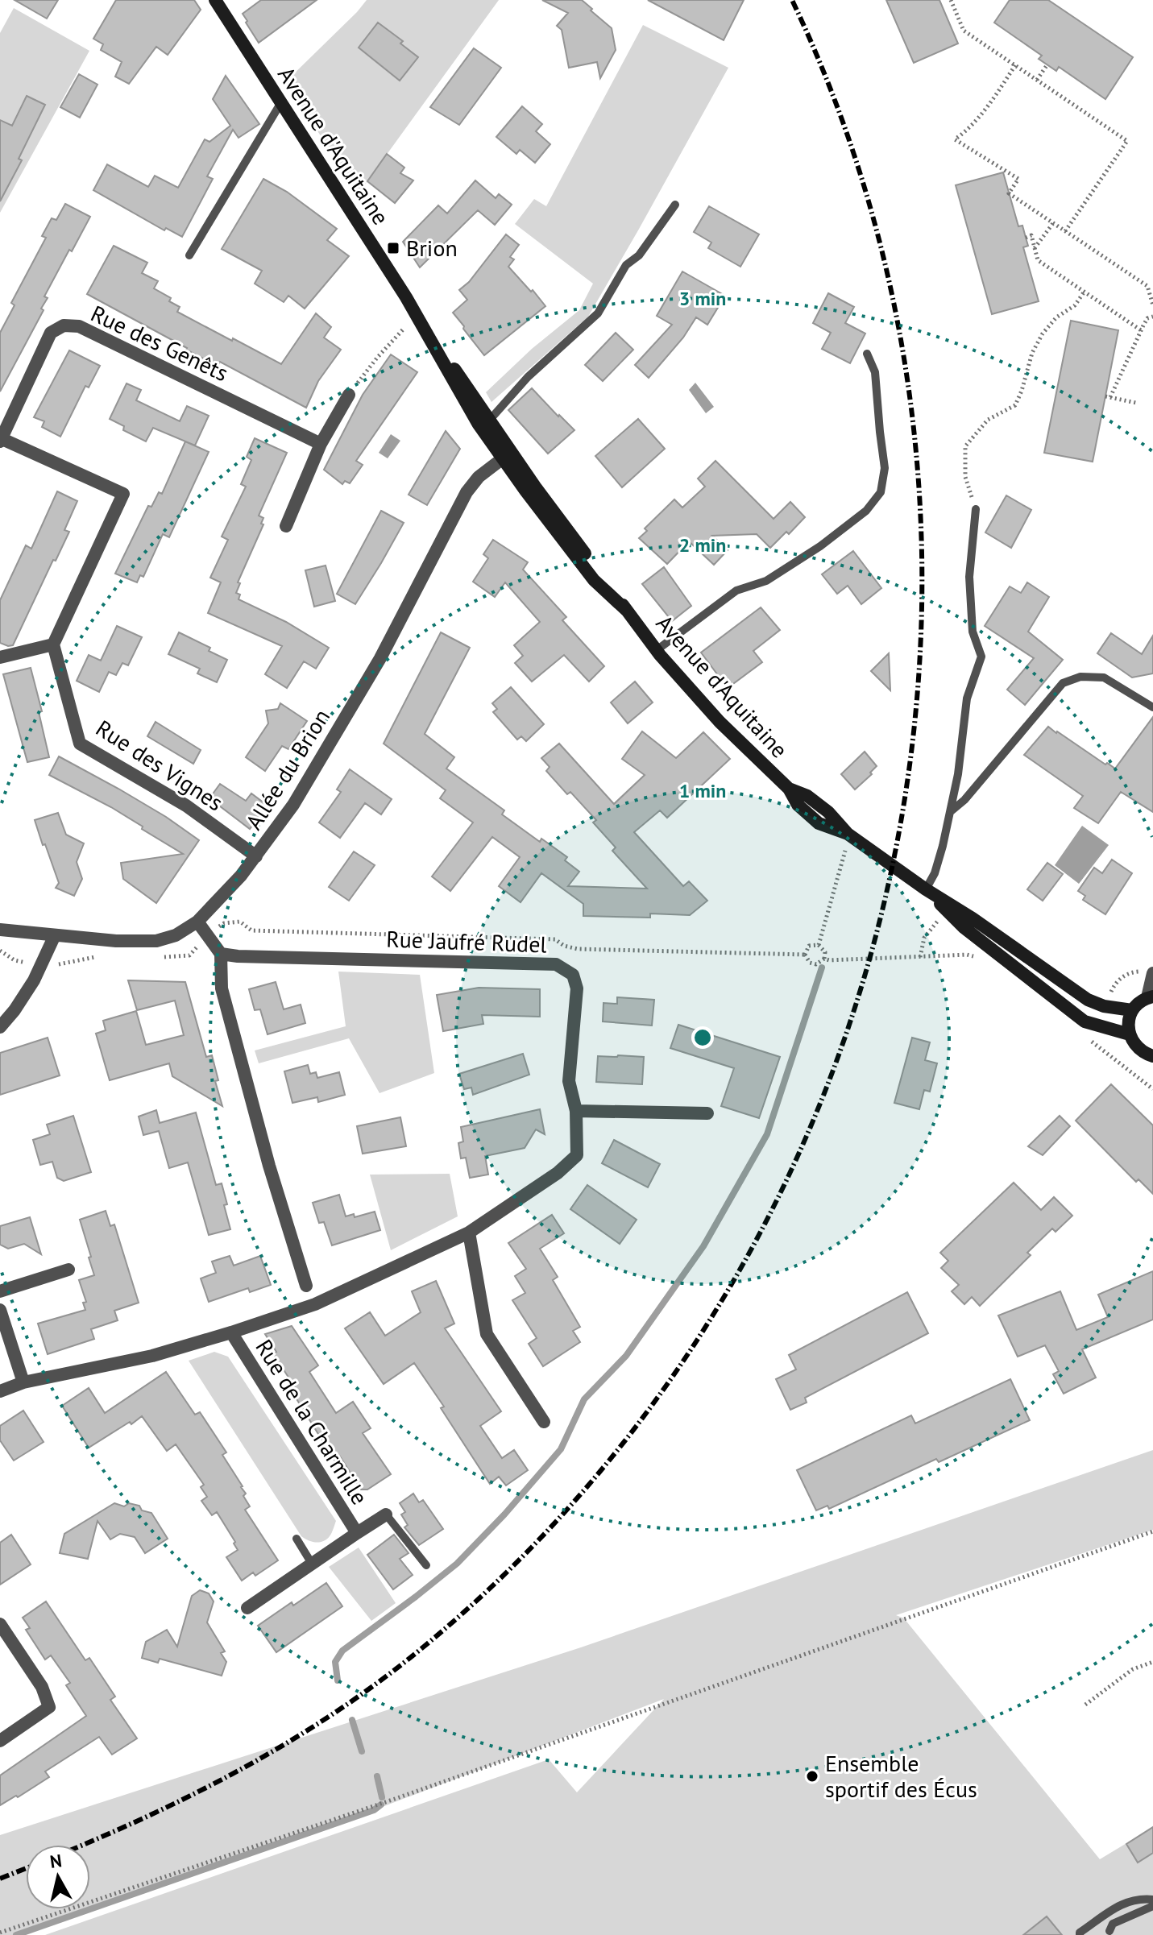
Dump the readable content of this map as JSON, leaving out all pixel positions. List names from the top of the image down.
{
  "streets": {
    "street": [
      "Avenue d'Aquitaine",
      "Rue des Genêts",
      "Rue des Vignes",
      "Allée du Brion",
      "Rue Jaufré Rudel",
      "Rue de la Charmille"
    ]
  },
  "crossings": [
    ["Avenue d'Aquitaine", "Allée du Brion"],
    ["Rue des Vignes", "Allée du Brion"]
  ],
  "places": {
    "transit": ["Brion"],
    "other": ["Ensemble sportif des Écus"]
  },
  "north": "top",
  "rings": ["3 min", "2 min", "1 min"]
}
